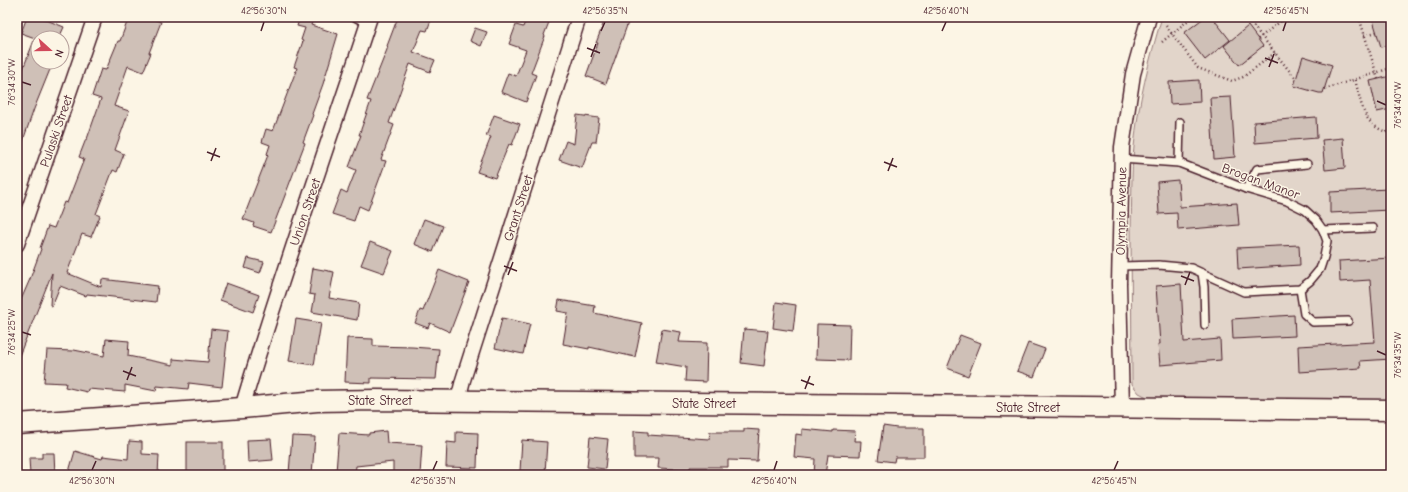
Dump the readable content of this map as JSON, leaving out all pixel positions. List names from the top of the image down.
{
  "streets": {
    "main road": ["State Street"],
    "street": [
      "Pulaski Street",
      "Grant Street",
      "Olympia Avenue",
      "Union Street"
    ],
    "lane": ["Brogan Manor"]
  },
  "crossings": [
    ["Brogan Manor", "Olympia Avenue"],
    ["Grant Street", "State Street"],
    ["Olympia Avenue", "State Street"],
    ["Union Street", "State Street"]
  ],
  "north": "right",
  "coordinates": [
    "42°56'30\"N",
    "42°56'35\"N",
    "42°56'40\"N",
    "42°56'45\"N",
    "76°34'30\"W",
    "76°34'40\"W",
    "76°34'25\"W",
    "76°34'35\"W"
  ]
}
